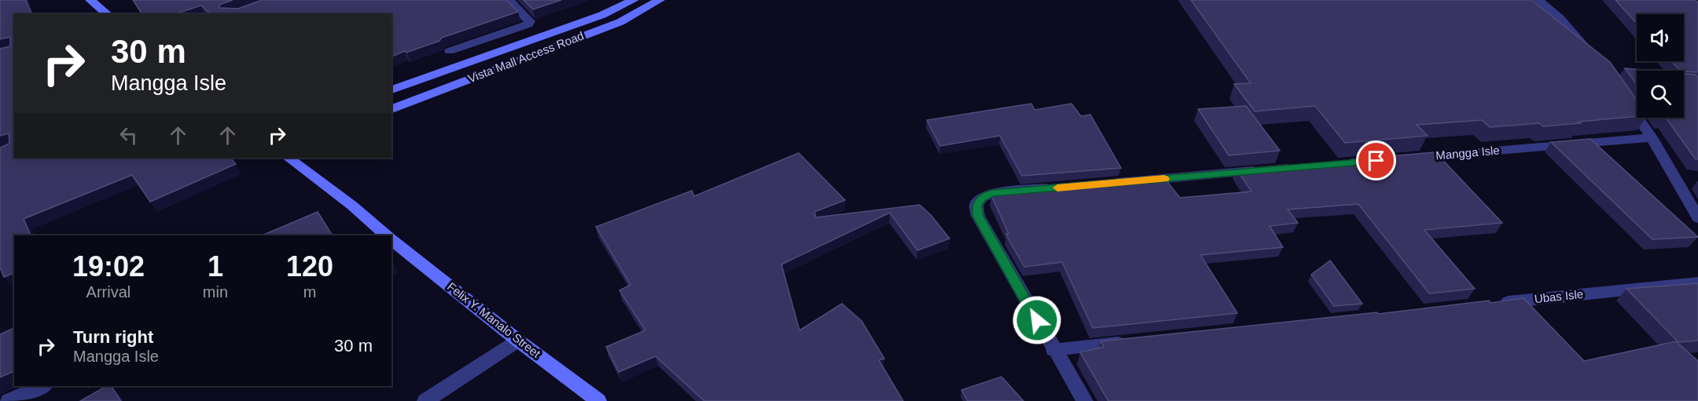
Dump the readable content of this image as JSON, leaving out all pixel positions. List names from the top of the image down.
{
  "streets": {
    "street": [
      "Vista Mall Access Road",
      "Mangga Isle",
      "Ubas Isle",
      "Felix Y. Manalo Street"
    ]
  },
  "page": {
    "turn": ["30 m", "Mangga Isle"],
    "eta": [
      "19:02",
      "Arrival",
      "1",
      "min",
      "120",
      "m"
    ],
    "list": [
      {
        "name": "Turn right",
        "note": "Mangga Isle",
        "value": "30 m"
      }
    ]
  }
}
